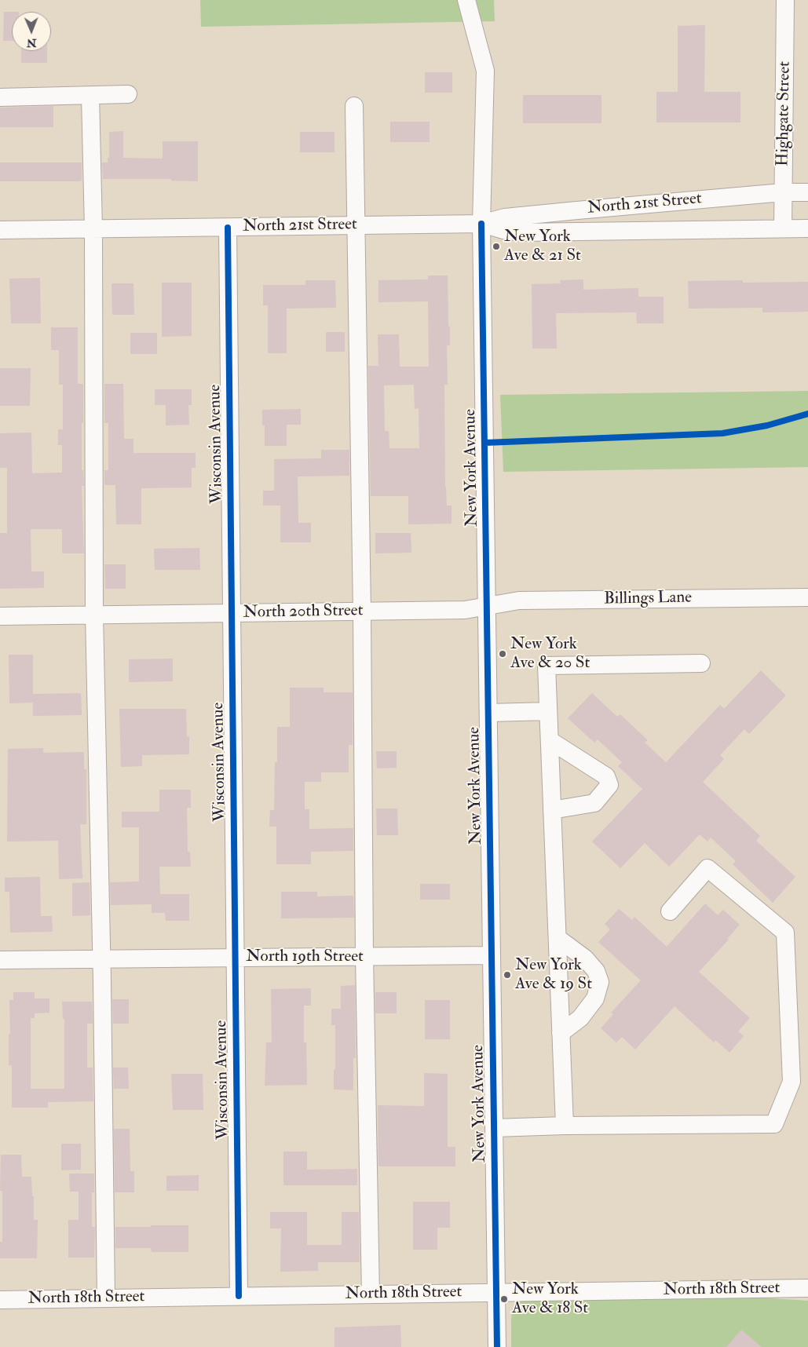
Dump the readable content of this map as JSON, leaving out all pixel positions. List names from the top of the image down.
{
  "streets": {
    "street": [
      "Highgate Street",
      "North 21st Street",
      "Wisconsin Avenue",
      "New York Avenue",
      "Billings Lane",
      "North 20th Street",
      "North 19th Street",
      "North 18th Street"
    ]
  },
  "crossings": [
    ["Highgate Street", "North 21st Street"],
    ["North 21st Street", "Wisconsin Avenue"],
    ["North 21st Street", "New York Avenue"],
    ["Wisconsin Avenue", "North 20th Street"],
    ["Wisconsin Avenue", "North 19th Street"],
    ["Wisconsin Avenue", "North 18th Street"],
    ["New York Avenue", "Billings Lane"],
    ["New York Avenue", "North 20th Street"],
    ["New York Avenue", "North 19th Street"],
    ["New York Avenue", "North 18th Street"],
    ["Billings Lane", "North 20th Street"]
  ],
  "places": [
    "New York Ave & 21 St",
    "New York Ave & 20 St",
    "New York Ave & 19 St",
    "New York Ave & 18 St"
  ],
  "north": "bottom"
}
